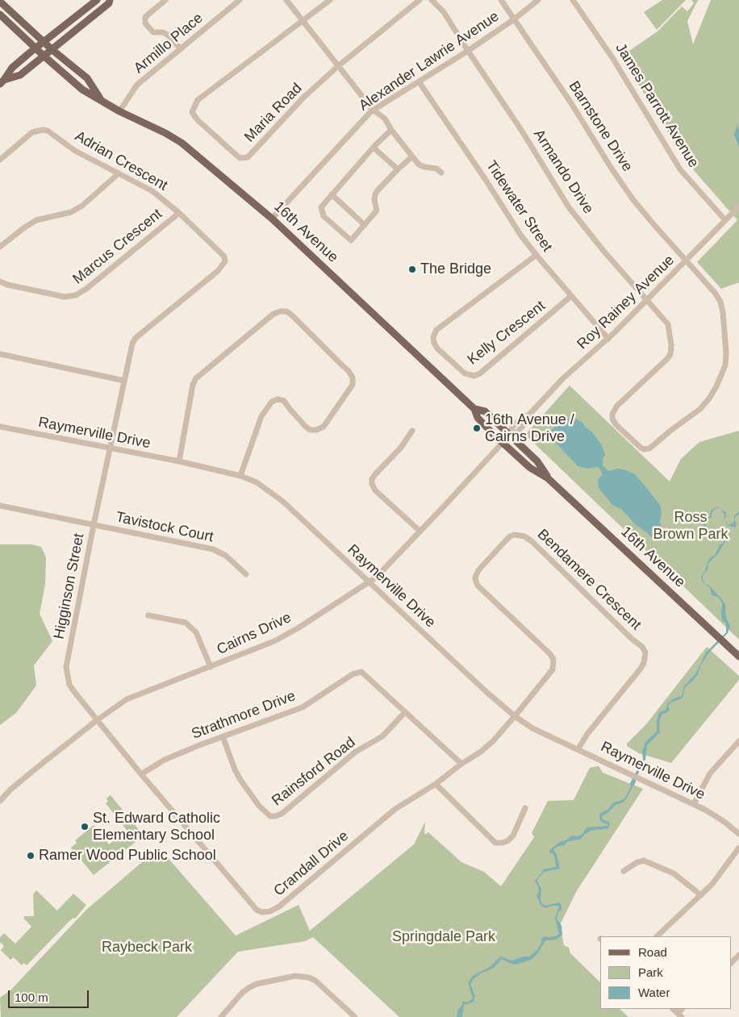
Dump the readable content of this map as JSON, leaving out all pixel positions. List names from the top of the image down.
{
  "streets": {
    "main road": ["16th Avenue"],
    "street": [
      "Armillo Place",
      "Alexander Lawrie Avenue",
      "James Parrott Avenue",
      "Maria Road",
      "Barnstone Drive",
      "Adrian Crescent",
      "Armando Drive",
      "Tidewater Street",
      "Marcus Crescent",
      "Roy Rainey Avenue",
      "Kelly Crescent",
      "Raymerville Drive",
      "Tavistock Court",
      "Bendamere Crescent",
      "Higginson Street",
      "Cairns Drive",
      "Strathmore Drive",
      "Rainsford Road",
      "Crandall Drive"
    ]
  },
  "crossings": [
    ["Armillo Place", "16th Avenue"],
    ["Alexander Lawrie Avenue", "Barnstone Drive"],
    ["Alexander Lawrie Avenue", "Armando Drive"],
    ["Alexander Lawrie Avenue", "Tidewater Street"],
    ["Alexander Lawrie Avenue", "16th Avenue"],
    ["James Parrott Avenue", "Roy Rainey Avenue"],
    ["Barnstone Drive", "Armando Drive"],
    ["Barnstone Drive", "Roy Rainey Avenue"],
    ["Adrian Crescent", "Marcus Crescent"],
    ["Adrian Crescent", "Raymerville Drive"],
    ["Adrian Crescent", "Higginson Street"],
    ["Armando Drive", "Roy Rainey Avenue"],
    ["Tidewater Street", "Roy Rainey Avenue"],
    ["Tidewater Street", "Kelly Crescent"],
    ["16th Avenue", "Roy Rainey Avenue"],
    ["16th Avenue", "Cairns Drive"],
    ["Roy Rainey Avenue", "Cairns Drive"],
    ["Raymerville Drive", "Bendamere Crescent"],
    ["Raymerville Drive", "Higginson Street"],
    ["Raymerville Drive", "Cairns Drive"],
    ["Raymerville Drive", "Crandall Drive"],
    ["Tavistock Court", "Higginson Street"],
    ["Bendamere Crescent", "Crandall Drive"],
    ["Higginson Street", "Cairns Drive"],
    ["Higginson Street", "Crandall Drive"],
    ["Cairns Drive", "Crandall Drive"],
    ["Strathmore Drive", "Rainsford Road"],
    ["Strathmore Drive", "Crandall Drive"]
  ],
  "parks": ["Ross Brown Park", "Springdale Park", "Raybeck Park"],
  "places": [
    "The Bridge",
    "16th Avenue / Cairns Drive",
    "St. Edward Catholic Elementary School",
    "Ramer Wood Public School"
  ],
  "legend": ["Road", "Park", "Water"],
  "scale_bar": "100 m"
}
